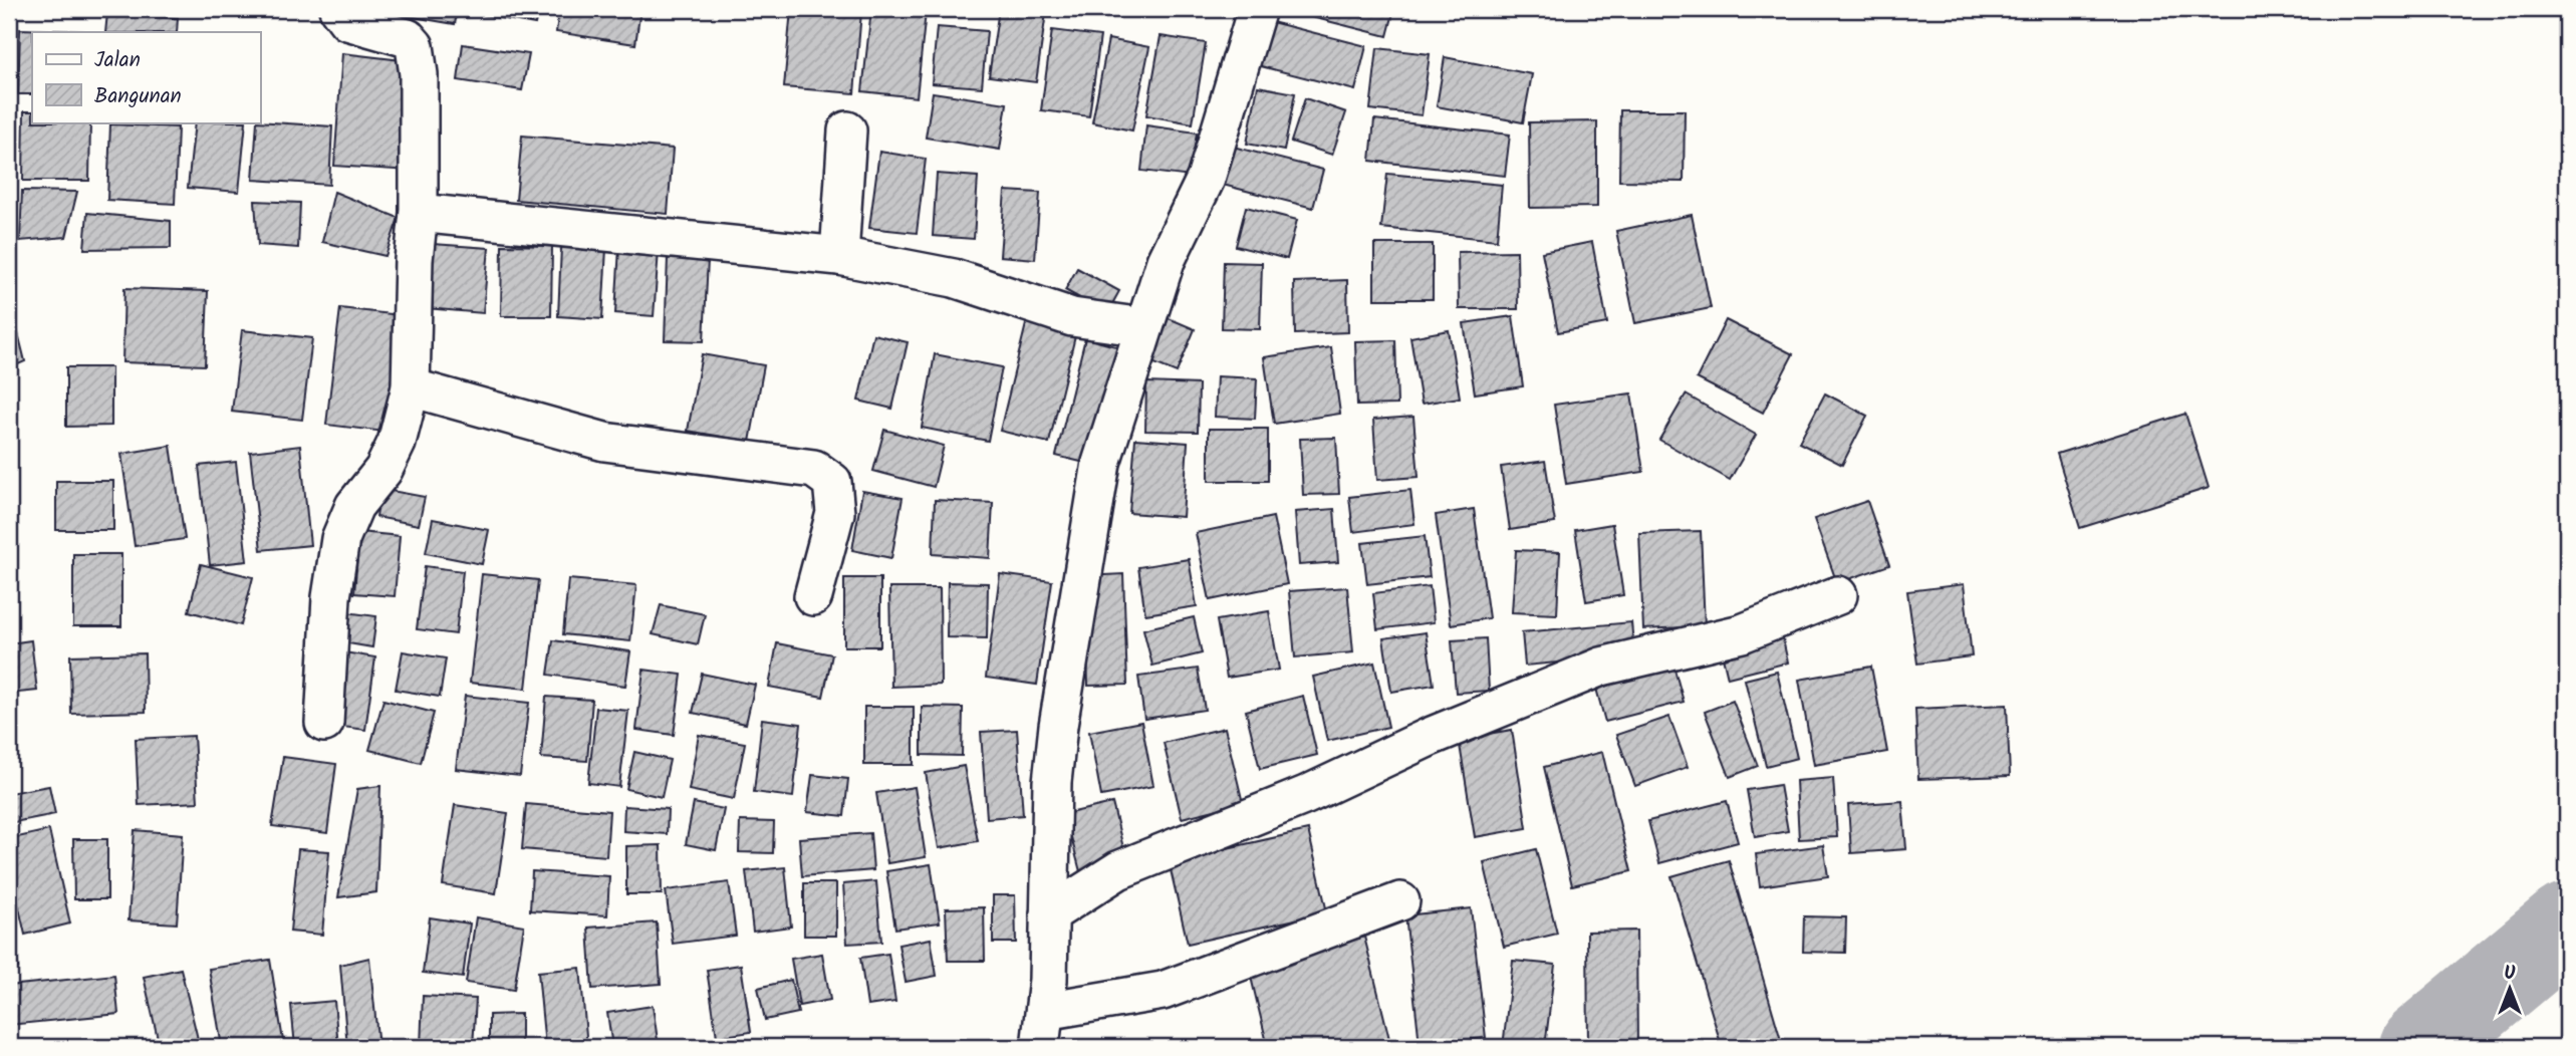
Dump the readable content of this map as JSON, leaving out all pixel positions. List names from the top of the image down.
{
  "legend": ["Jalan", "Bangunan"],
  "north": "top"
}
